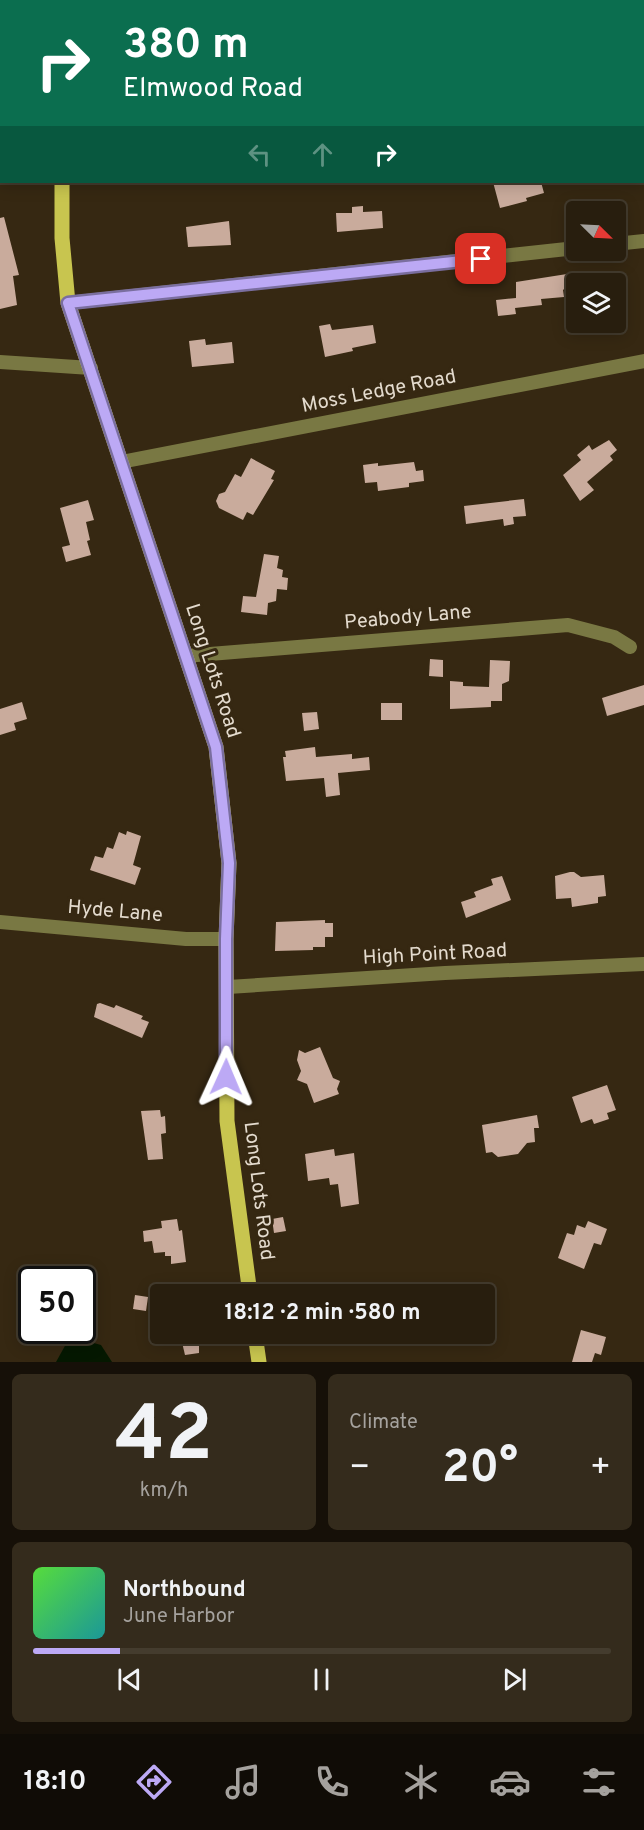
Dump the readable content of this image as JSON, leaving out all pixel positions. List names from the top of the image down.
{
  "streets": {
    "main road": ["Long Lots Road"],
    "street": [
      "Moss Ledge Road",
      "Peabody Lane",
      "Hyde Lane",
      "High Point Road"
    ]
  },
  "crossings": [
    ["Moss Ledge Road", "Long Lots Road"],
    ["Peabody Lane", "Long Lots Road"],
    ["Long Lots Road", "Hyde Lane"],
    ["Long Lots Road", "High Point Road"]
  ],
  "north": "bottom right",
  "page": {
    "turn": ["380 m", "Elmwood Road"],
    "limit": "50",
    "trip": "18:12 · 2 min · 580 m",
    "tile": [
      ["42", "km/h"],
      "Climate"
    ],
    "heat": ["−", "20°", "+"],
    "song": ["Northbound", "June Harbor"],
    "tabs": "18:10"
  }
}
